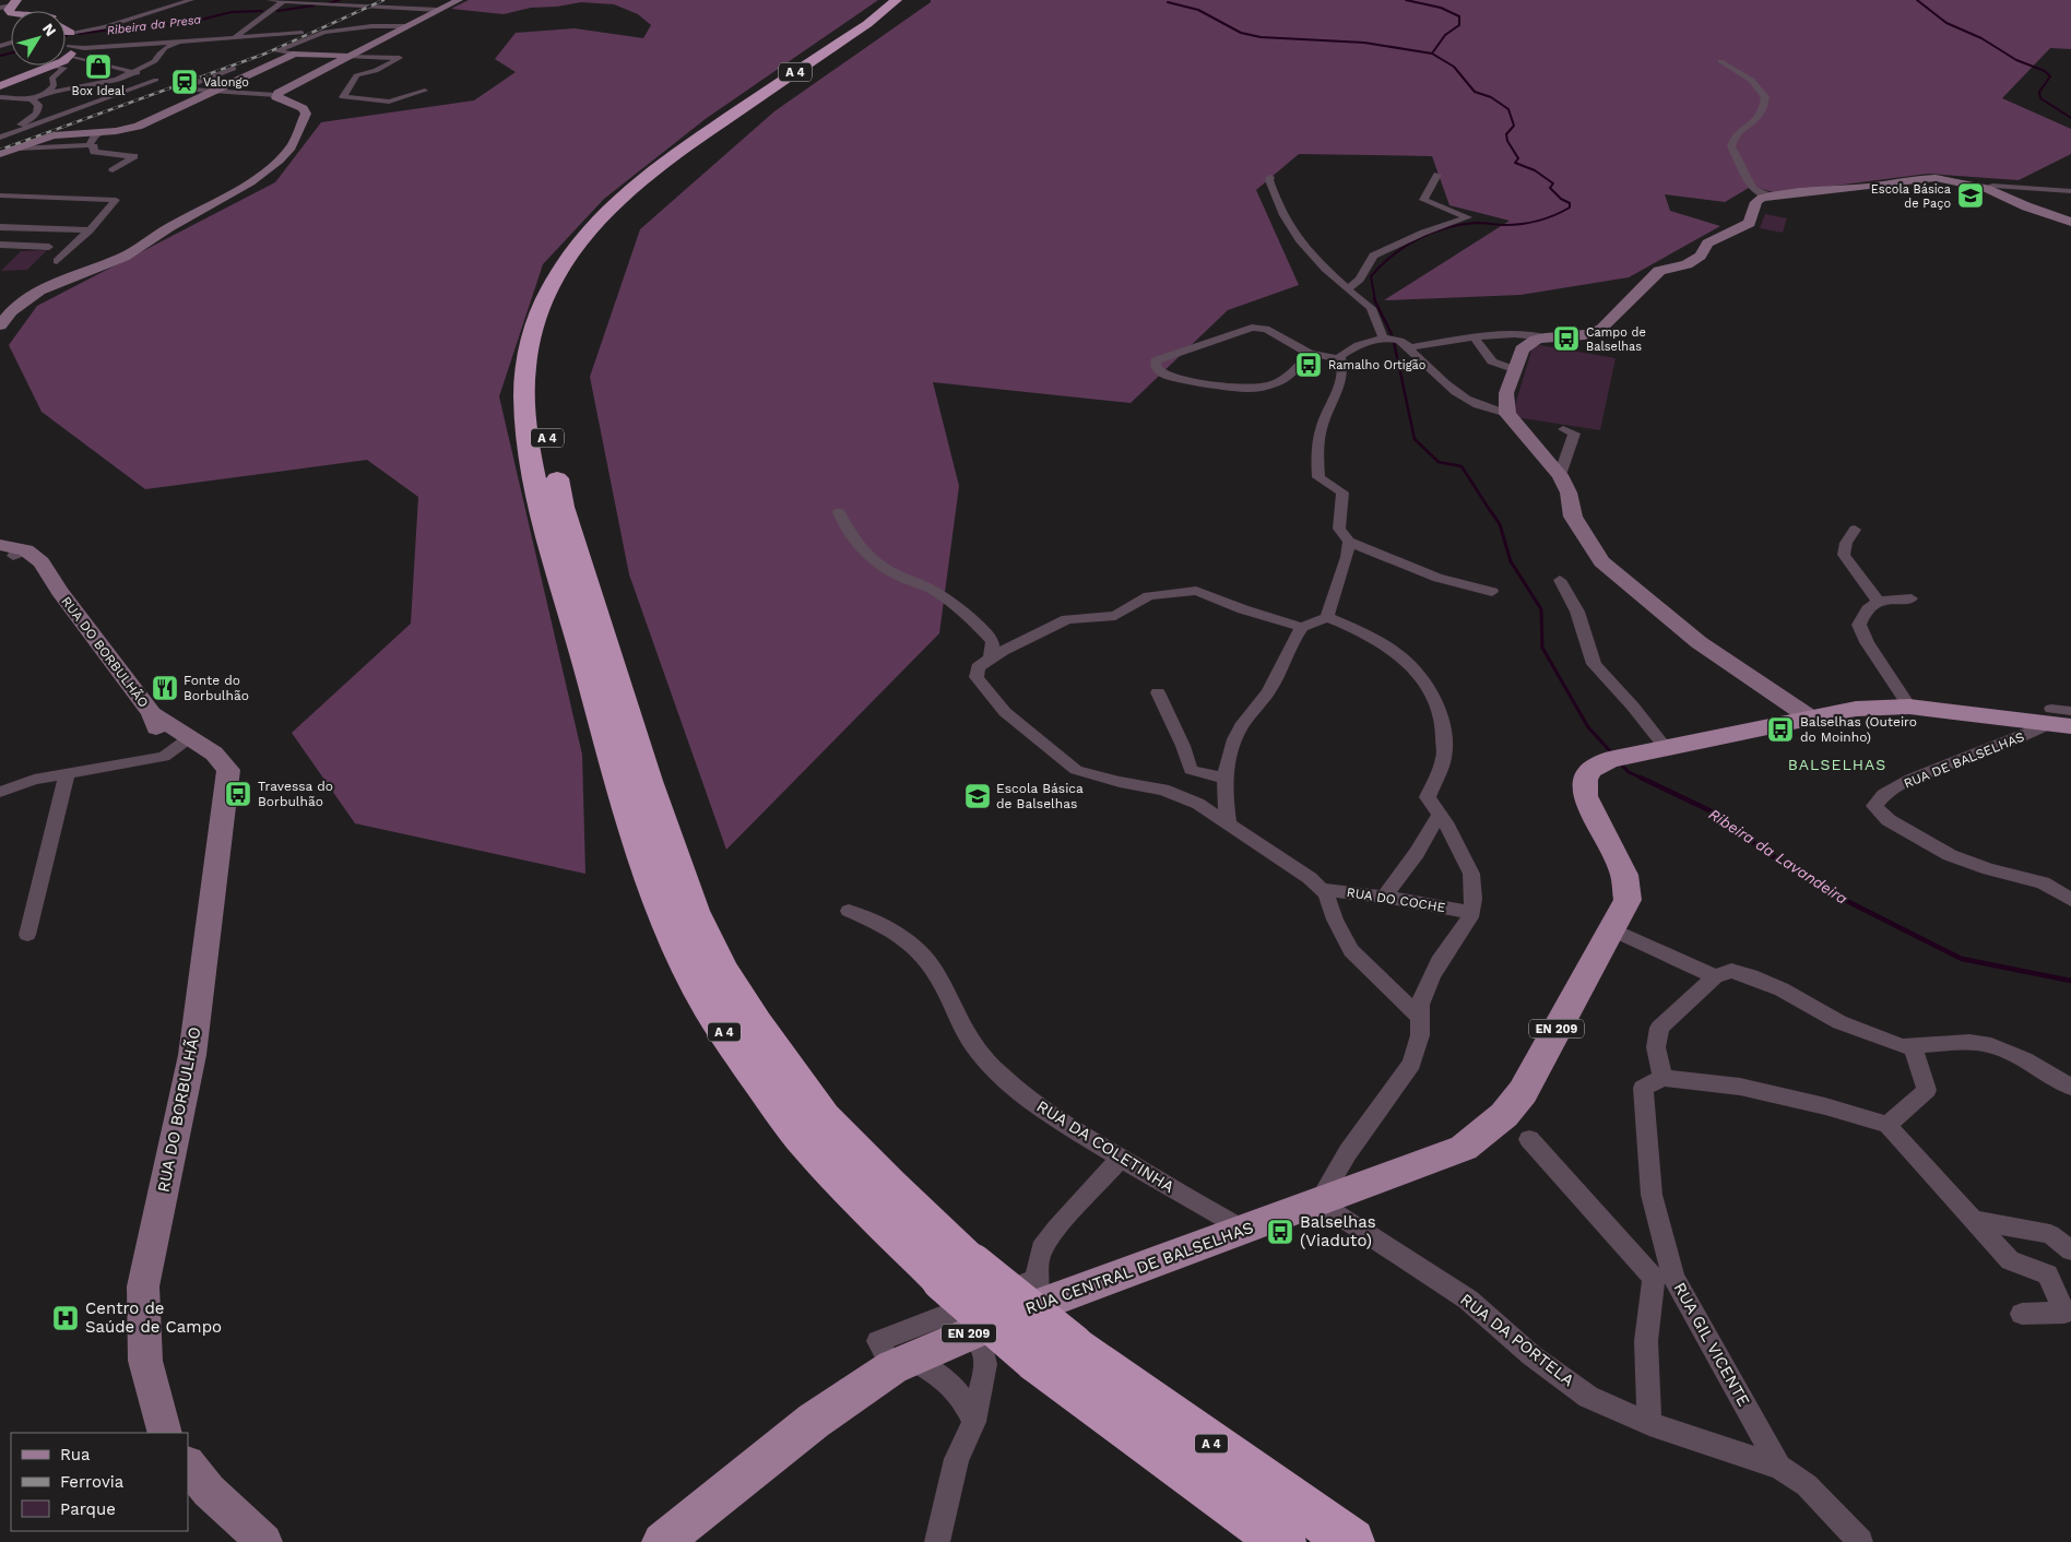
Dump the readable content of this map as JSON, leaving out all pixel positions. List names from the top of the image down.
{
  "streets": {
    "highway": ["A 4"],
    "main road": ["RUA DO BORBULHÃO", "EN 209", "RUA CENTRAL DE BALSELHAS"],
    "street": [
      "RUA DE BALSELHAS",
      "RUA DO COCHE",
      "RUA DA COLETINHA",
      "RUA DA PORTELA",
      "RUA GIL VICENTE"
    ]
  },
  "crossings": [
    ["RUA DE BALSELHAS", "RUA CENTRAL DE BALSELHAS"],
    ["RUA DA COLETINHA", "RUA CENTRAL DE BALSELHAS"],
    ["RUA CENTRAL DE BALSELHAS", "RUA DA PORTELA"],
    ["RUA DA PORTELA", "RUA GIL VICENTE"]
  ],
  "districts": ["BALSELHAS"],
  "water": ["Ribeira da Presa", "Ribeira da Lavandeira"],
  "places": {
    "shop": ["Box Ideal"],
    "station": ["Valongo"],
    "school or university": ["Escola Básica de Paço", "Escola Básica de Balselhas"],
    "bus stop": [
      "Campo de Balselhas",
      "Ramalho Ortigão",
      "Balselhas (Outeiro do Moinho)",
      "Travessa do Borbulhão",
      "Balselhas (Viaduto)"
    ],
    "restaurant": ["Fonte do Borbulhão"],
    "hospital": ["Centro de Saúde de Campo"]
  },
  "legend": ["Rua", "Ferrovia", "Parque"],
  "north": "top right"
}
